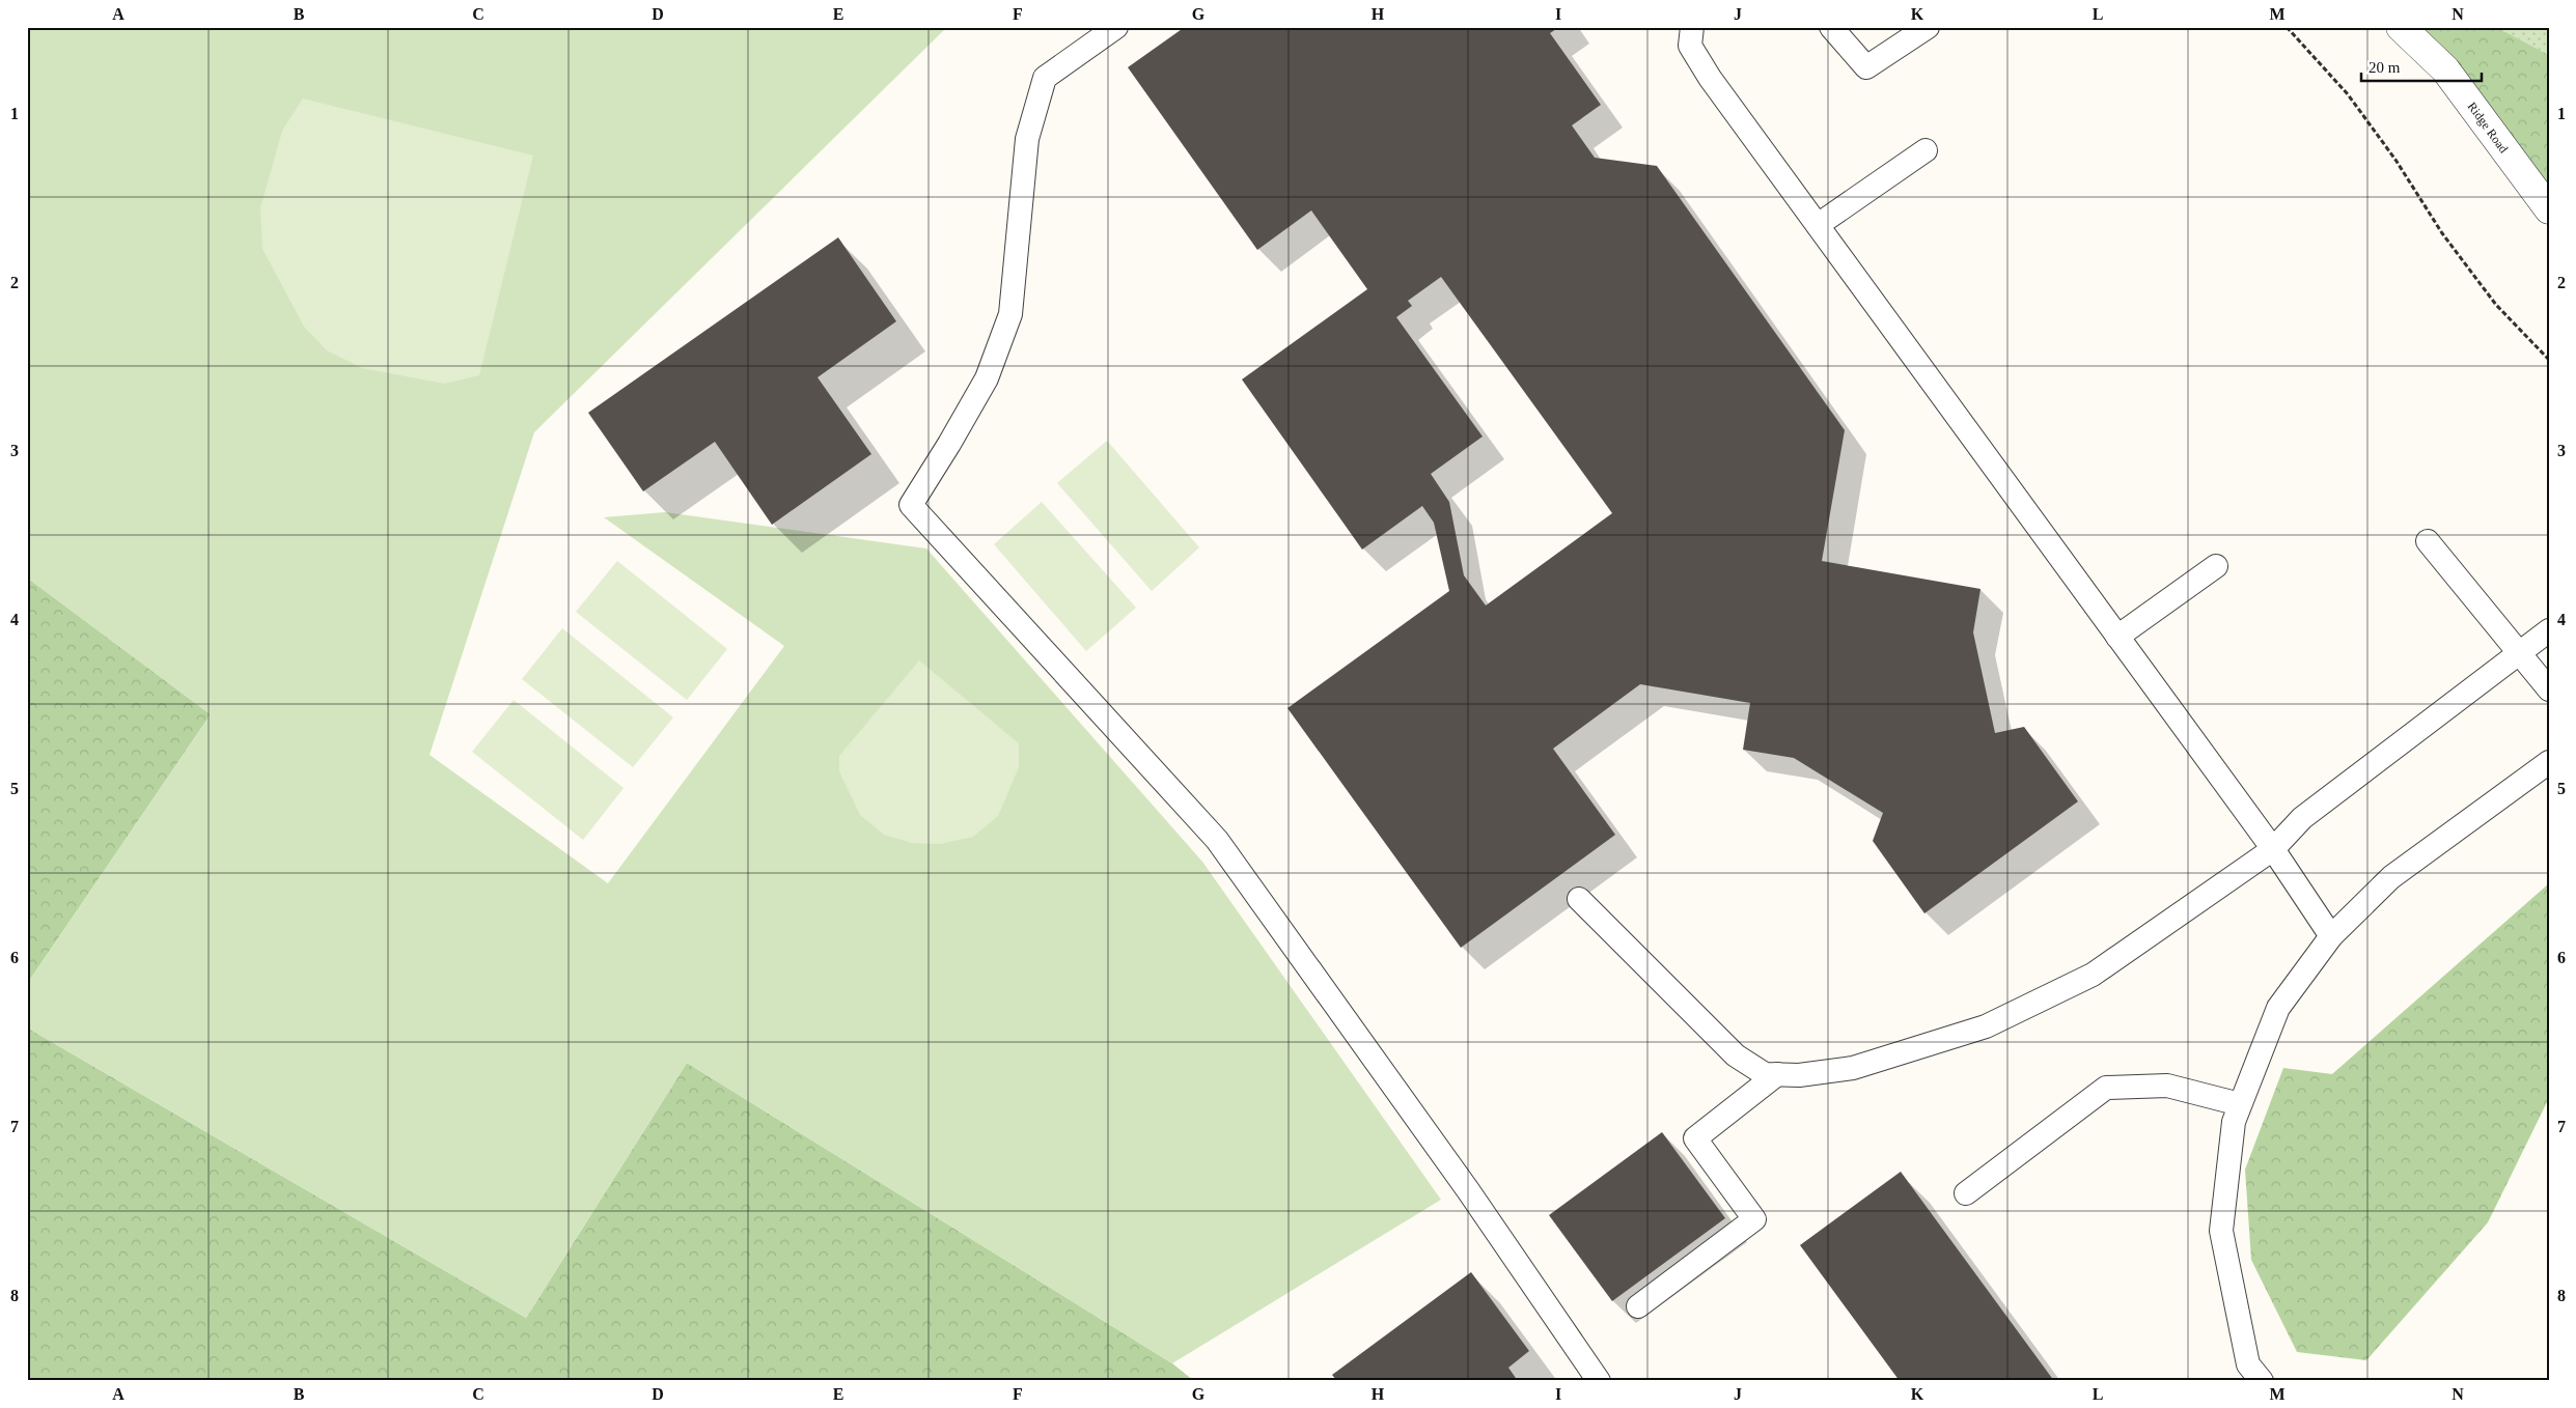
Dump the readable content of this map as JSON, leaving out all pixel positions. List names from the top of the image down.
{
  "streets": {
    "street": ["Ridge Road"]
  },
  "scale_bar": "20 m",
  "grid": {
    "columns": [
      "A",
      "B",
      "C",
      "D",
      "E",
      "F",
      "G",
      "H",
      "I",
      "J",
      "K",
      "L",
      "M",
      "N"
    ],
    "rows": [
      "1",
      "2",
      "3",
      "4",
      "5",
      "6",
      "7",
      "8"
    ]
  }
}
